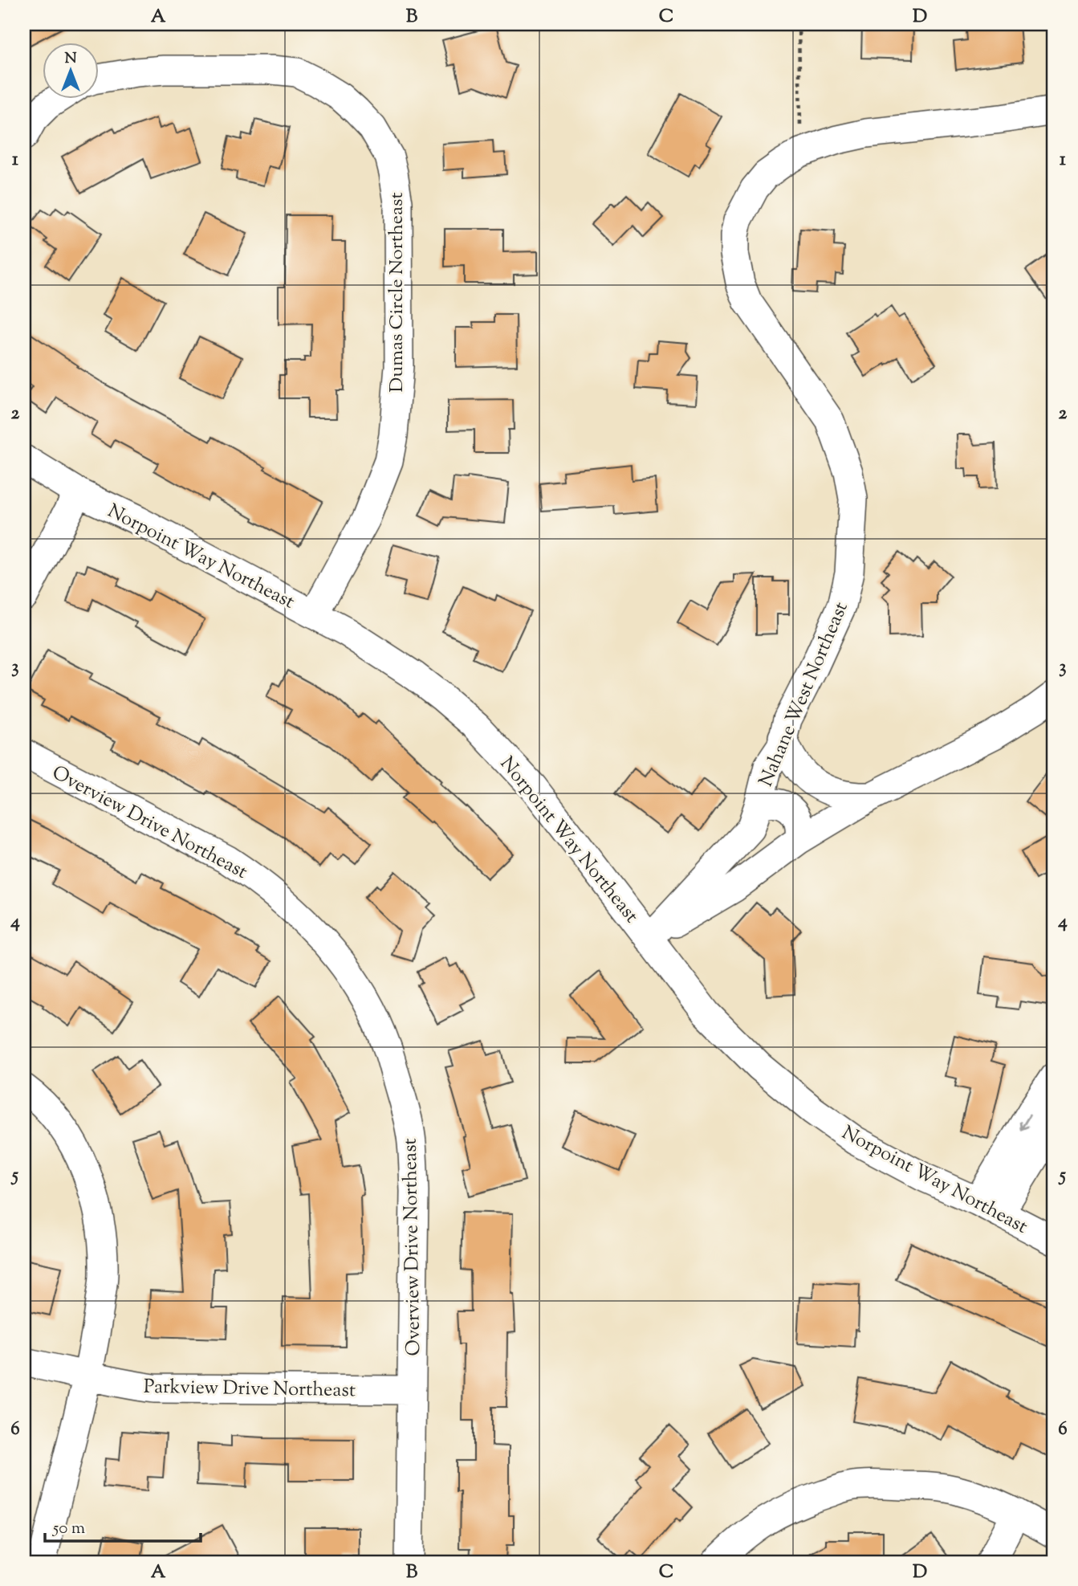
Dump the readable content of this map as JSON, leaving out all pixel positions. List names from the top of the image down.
{
  "streets": {
    "street": [
      "Dumas Circle Northeast",
      "Norpoint Way Northeast",
      "Nahane West Northeast",
      "Overview Drive Northeast",
      "Parkview Drive Northeast"
    ]
  },
  "crossings": [
    ["Dumas Circle Northeast", "Norpoint Way Northeast"],
    ["Norpoint Way Northeast", "Nahane West Northeast"],
    ["Overview Drive Northeast", "Parkview Drive Northeast"]
  ],
  "scale_bar": "50 m",
  "north": "top",
  "grid": {
    "columns": [
      "A",
      "B",
      "C",
      "D"
    ],
    "rows": [
      "1",
      "2",
      "3",
      "4",
      "5",
      "6"
    ]
  }
}
